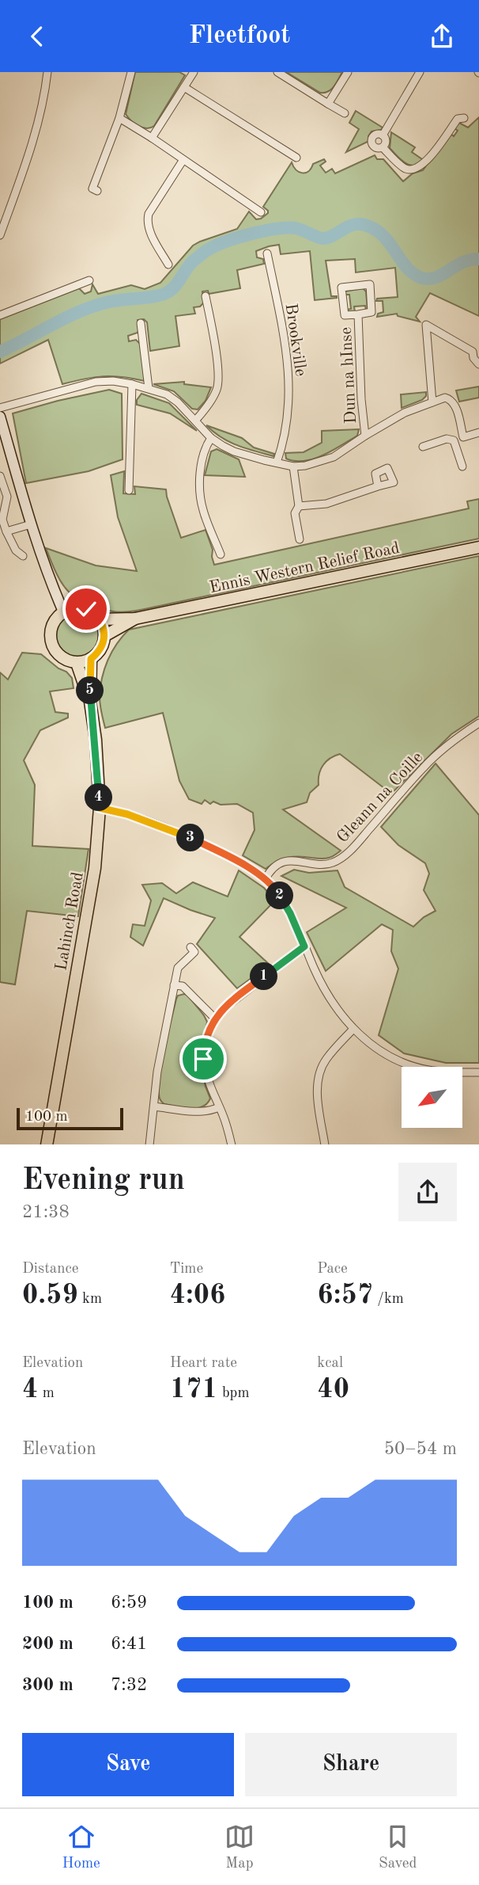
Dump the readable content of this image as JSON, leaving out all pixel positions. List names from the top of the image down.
{
  "streets": {
    "main road": ["Ennis Western Relief Road", "Lahinch Road"],
    "street": ["Brookville", "Dun na hInse", "Gleann na Coille"]
  },
  "crossings": [
    ["Brookville", "Dun na hInse"],
    ["Ennis Western Relief Road", "Lahinch Road"]
  ],
  "scale_bar": "100 m",
  "north": "bottom left",
  "page": {
    "header": "Fleetfoot",
    "pins": [
      "5",
      "4",
      "3",
      "2",
      "1"
    ],
    "scale": "100 m",
    "heading": ["Evening run", "21:38"],
    "stats": [
      ["Distance", "0.59 km"],
      ["Time", "4:06"],
      ["Pace", "6:57 /km"],
      ["Elevation", "4 m"],
      ["Heart rate", "171 bpm"],
      ["kcal", "40"]
    ],
    "chart": ["Elevation", "50–54 m"],
    "list": [
      {
        "name": "100 m",
        "note": "6:59"
      },
      {
        "name": "200 m",
        "note": "6:41"
      },
      {
        "name": "300 m",
        "note": "7:32"
      }
    ],
    "buttons": ["Save", "Share"],
    "tabs": ["Home", "Map", "Saved"]
  }
}
